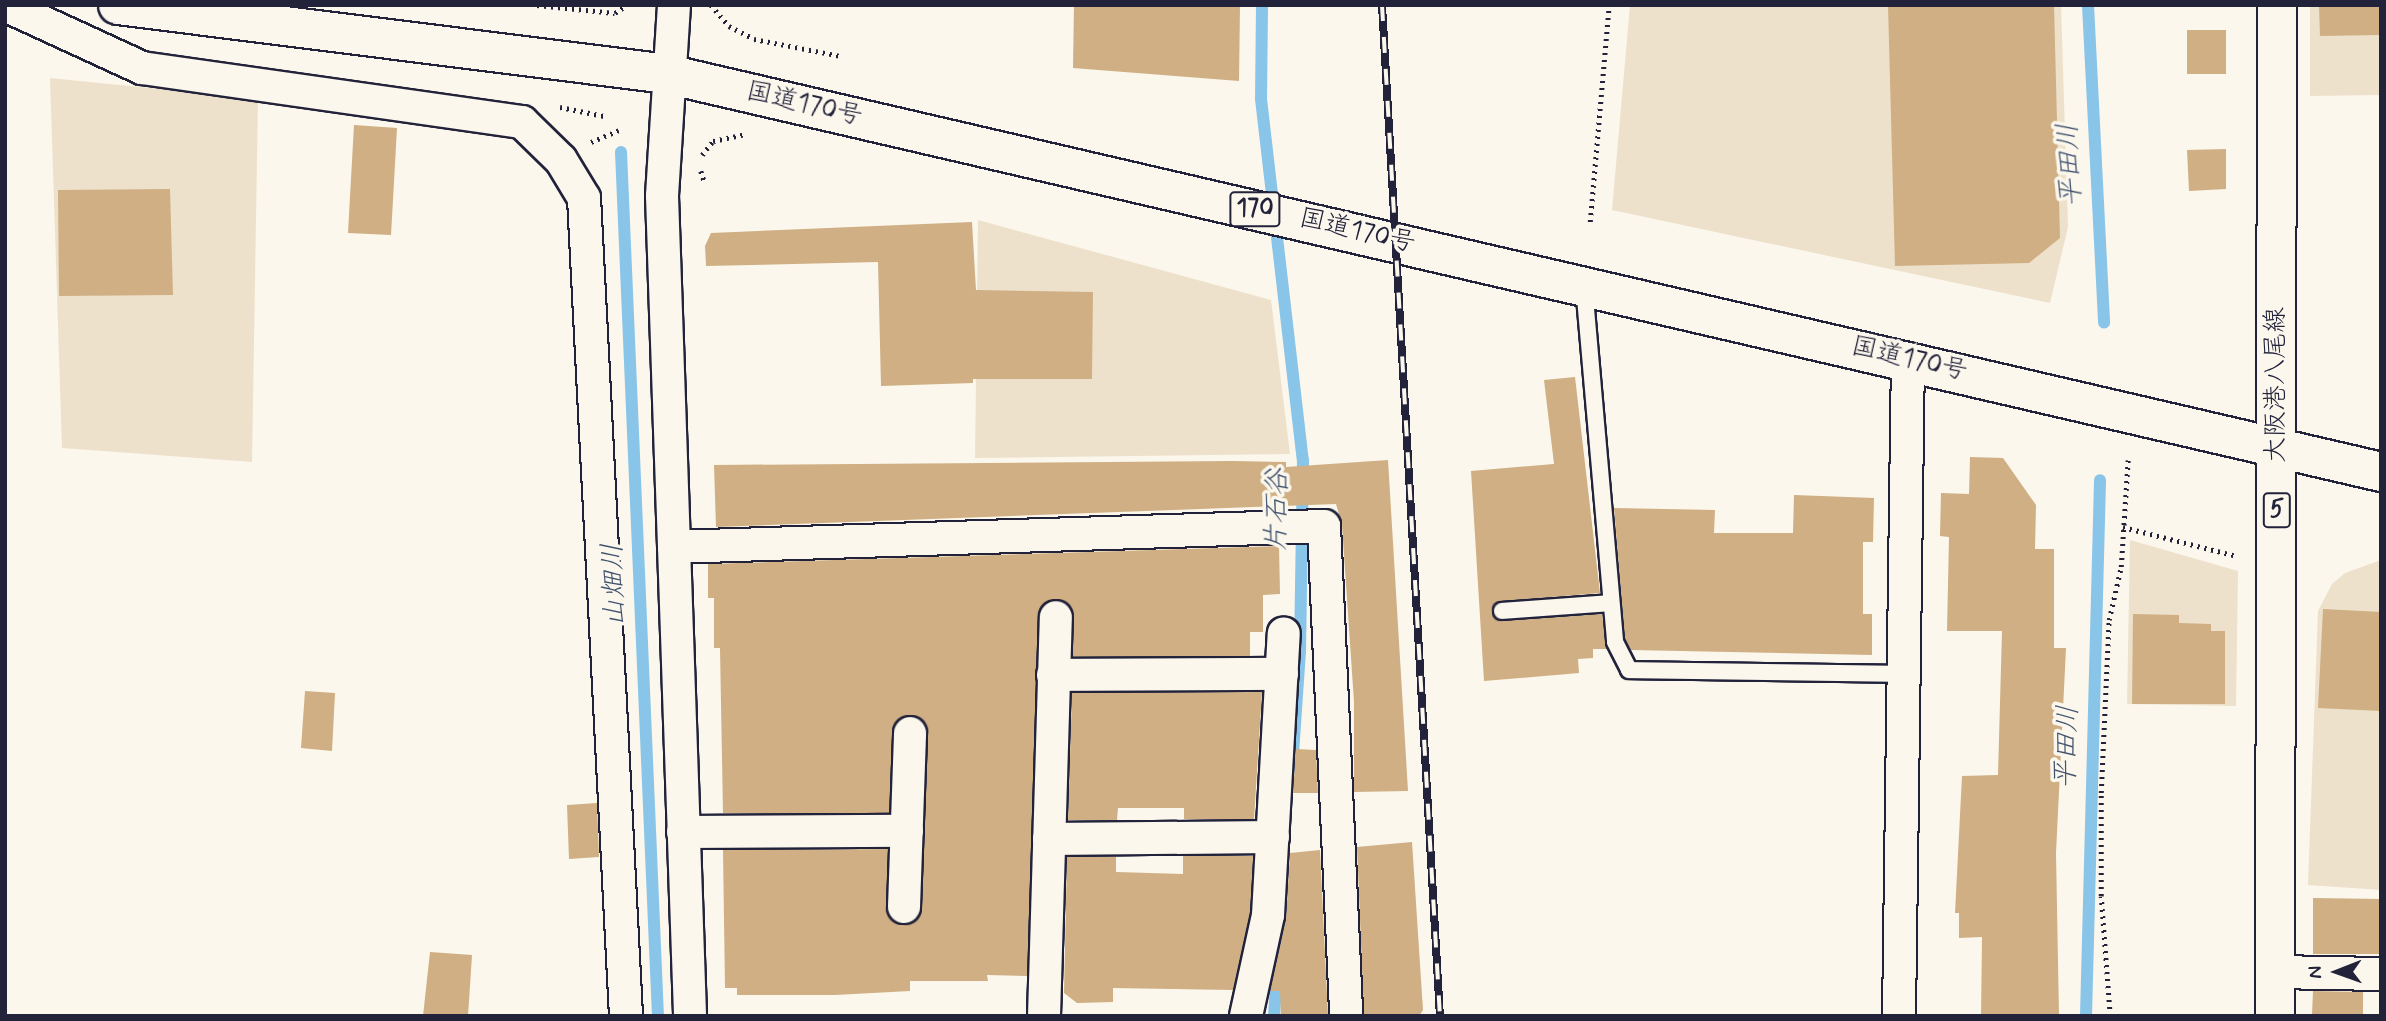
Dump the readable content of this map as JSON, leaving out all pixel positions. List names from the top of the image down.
{
  "streets": {
    "main road": [
      "国道170号",
      "170",
      "大阪港八尾線",
      "5"
    ]
  },
  "crossings": [
    ["国道170号", "大阪港八尾線"]
  ],
  "water": ["平田川", "片石谷", "山畑川"],
  "north": "left"
}
